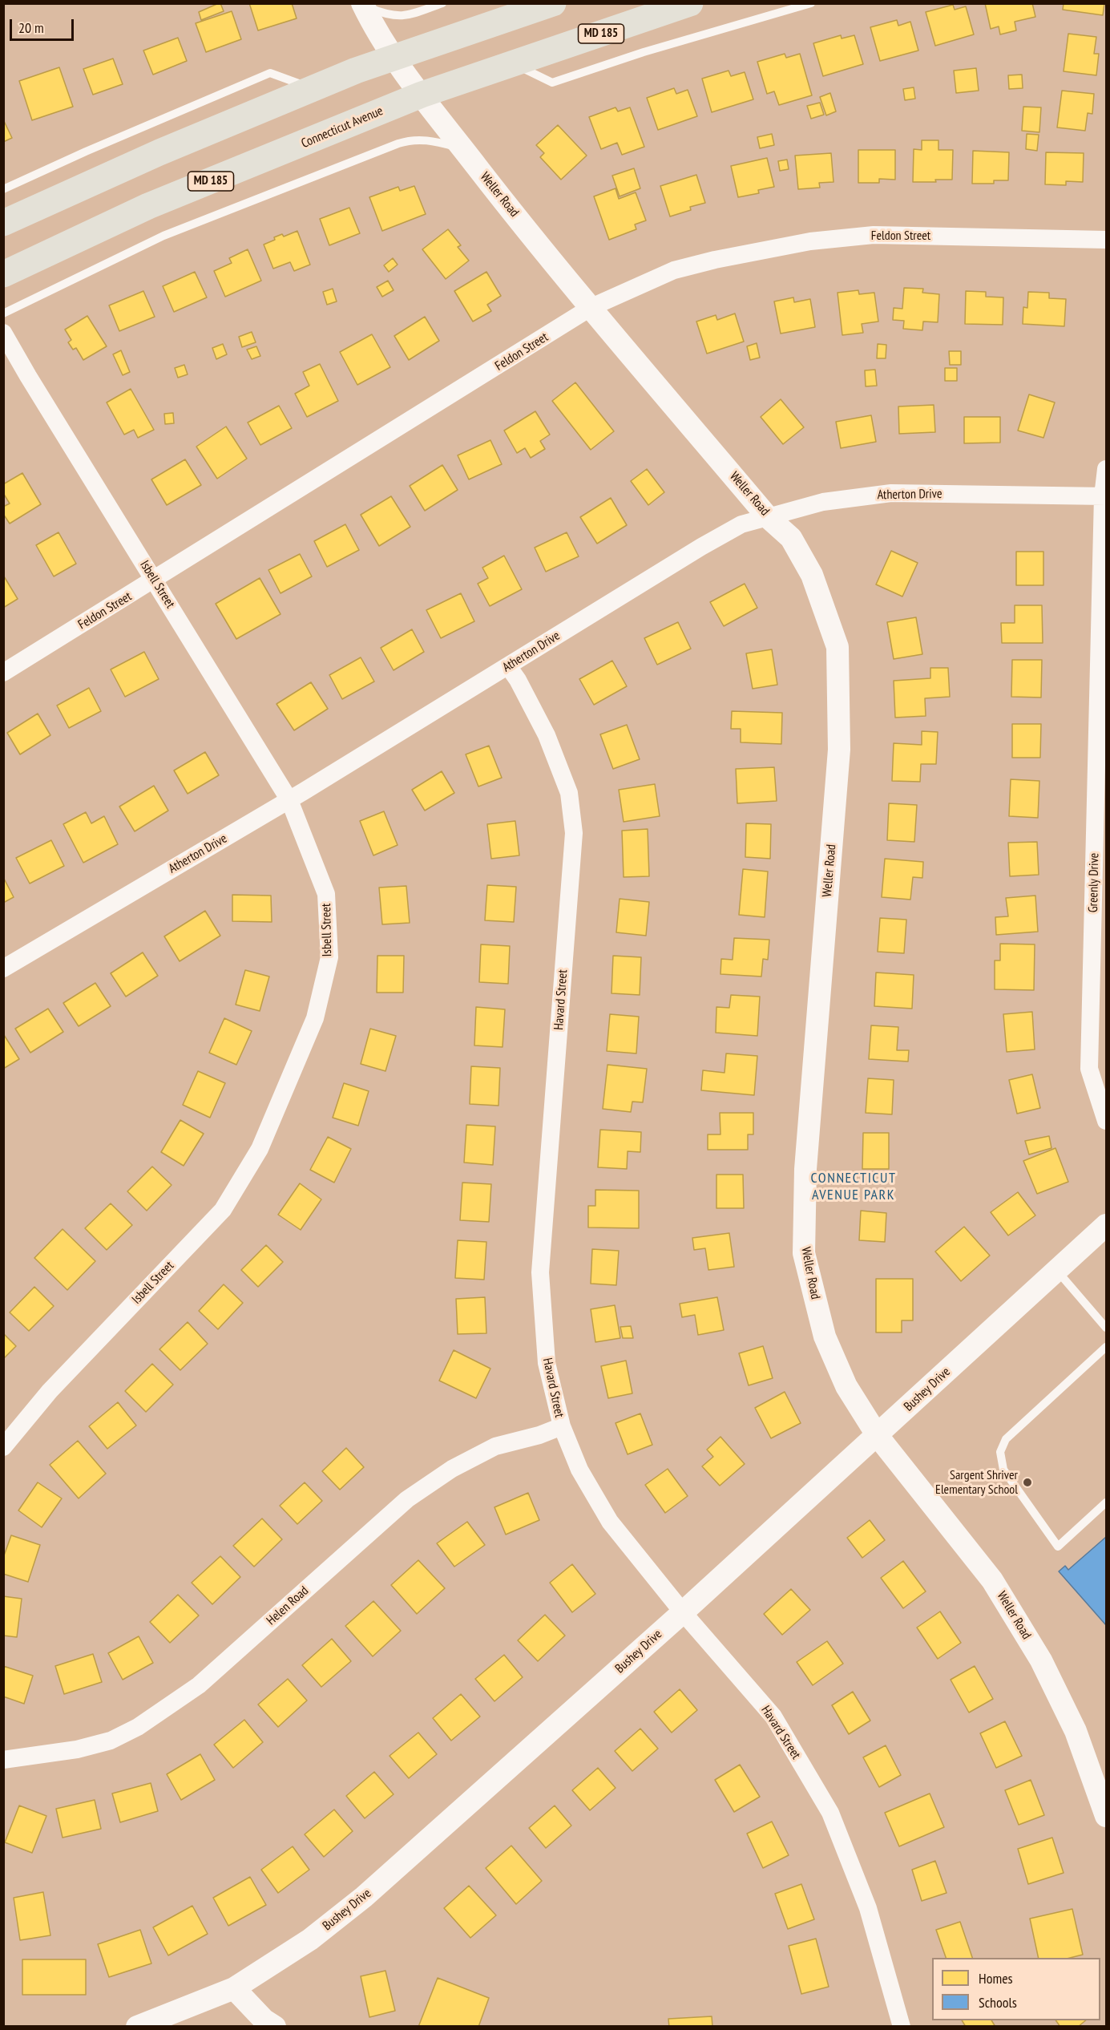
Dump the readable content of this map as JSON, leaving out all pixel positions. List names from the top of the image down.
{
  "streets": {
    "main road": ["MD 185", "Connecticut Avenue"],
    "street": [
      "Weller Road",
      "Feldon Street",
      "Atherton Drive",
      "Isbell Street",
      "Greenly Drive",
      "Havard Street",
      "Bushey Drive",
      "Helen Road"
    ]
  },
  "crossings": [
    ["Connecticut Avenue", "Weller Road"],
    ["Weller Road", "Feldon Street"],
    ["Weller Road", "Atherton Drive"],
    ["Weller Road", "Bushey Drive"],
    ["Feldon Street", "Isbell Street"],
    ["Atherton Drive", "Isbell Street"],
    ["Atherton Drive", "Greenly Drive"],
    ["Atherton Drive", "Havard Street"],
    ["Havard Street", "Bushey Drive"],
    ["Havard Street", "Helen Road"]
  ],
  "districts": ["CONNECTICUT AVENUE PARK"],
  "places": ["Sargent Shriver Elementary School"],
  "legend": ["Homes", "Schools"],
  "scale_bar": "20 m"
}
